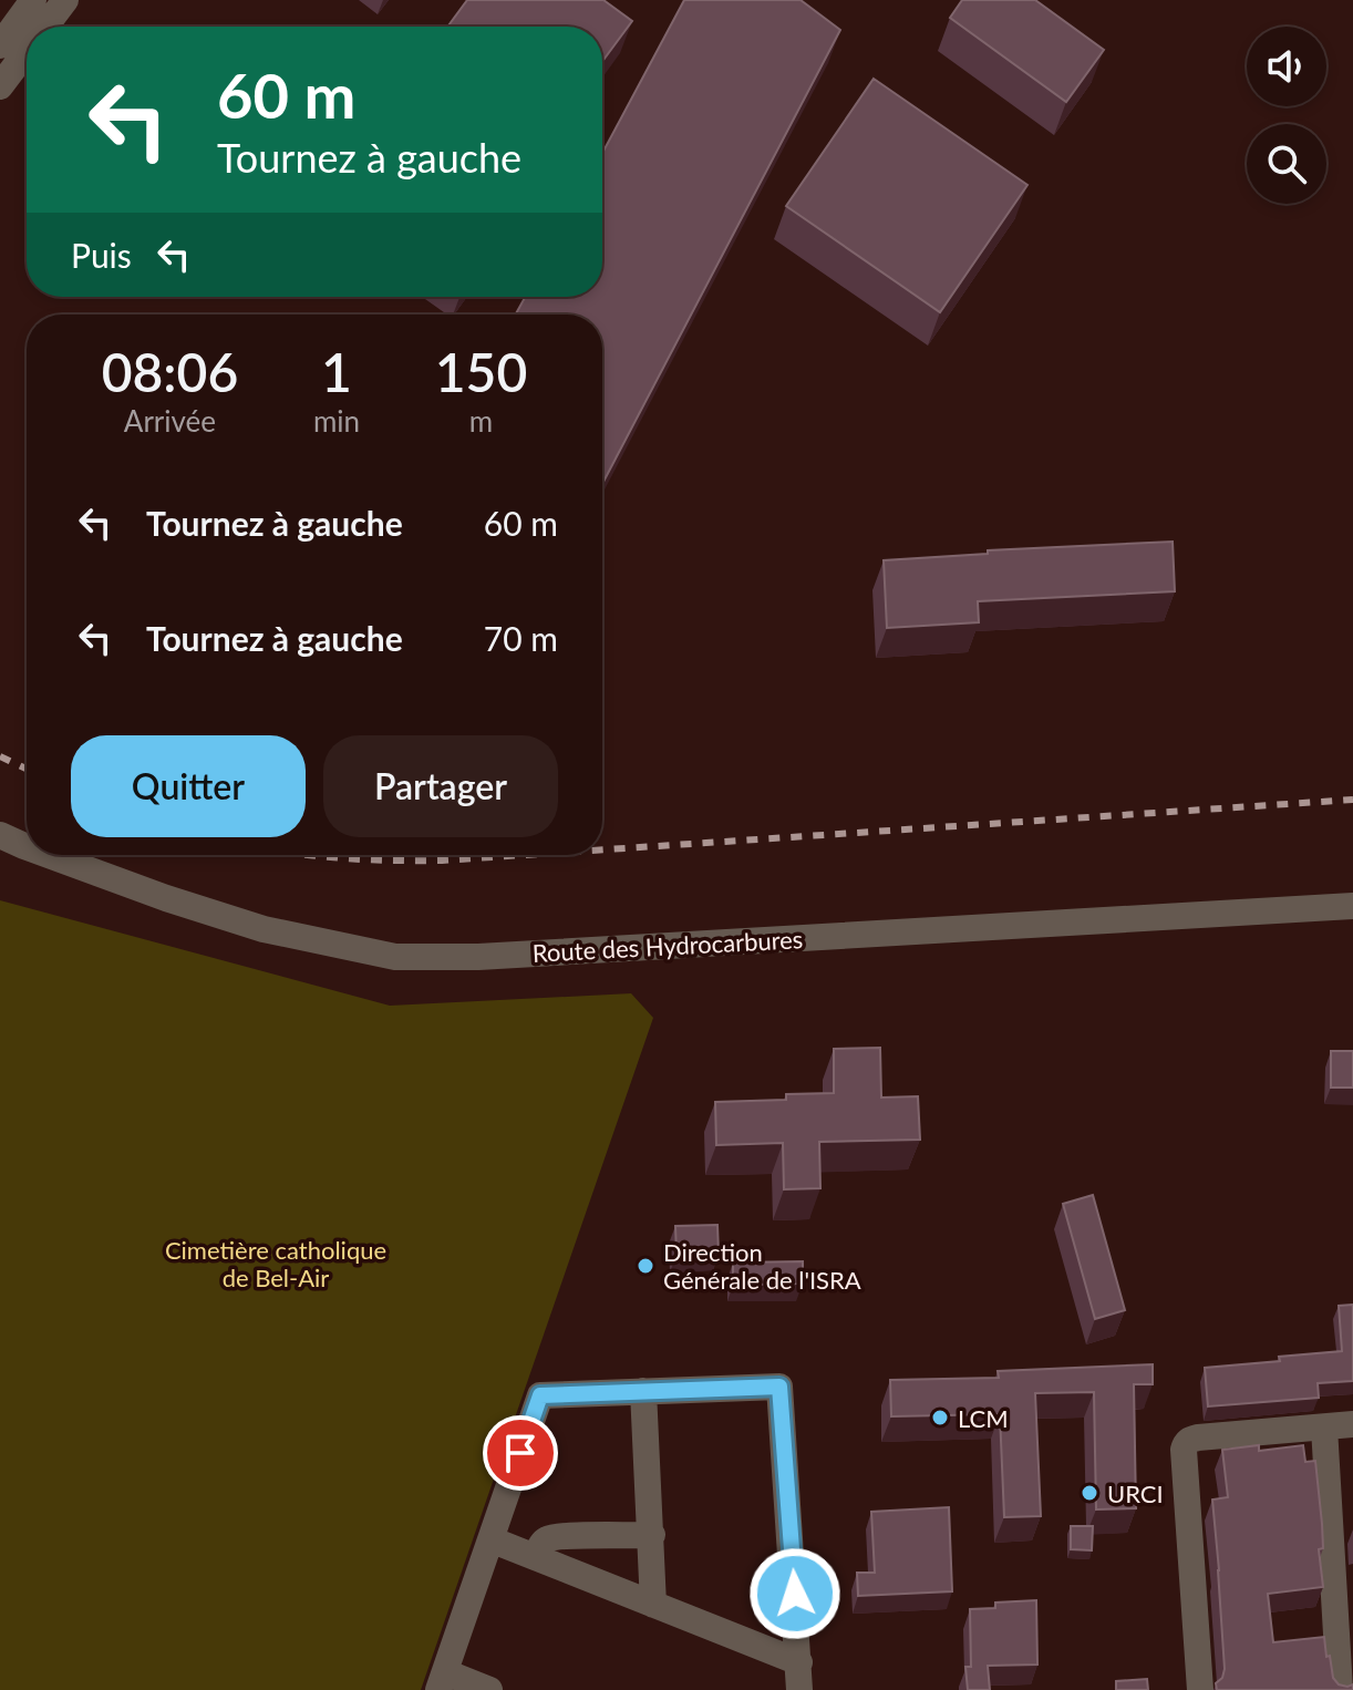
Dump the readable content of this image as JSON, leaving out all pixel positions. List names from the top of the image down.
{
  "streets": {
    "street": ["Route des Hydrocarbures"]
  },
  "parks": ["Cimetière catholique de Bel-Air"],
  "places": ["Direction Générale de l'ISRA", "LCM", "URCI"],
  "page": {
    "turn": ["60 m", "Tournez à gauche"],
    "then": "Puis",
    "eta": [
      "08:06",
      "Arrivée",
      "1",
      "min",
      "150",
      "m"
    ],
    "list": [
      {
        "name": "Tournez à gauche",
        "value": "60 m"
      },
      {
        "name": "Tournez à gauche",
        "value": "70 m"
      }
    ],
    "buttons": ["Quitter", "Partager"]
  }
}
